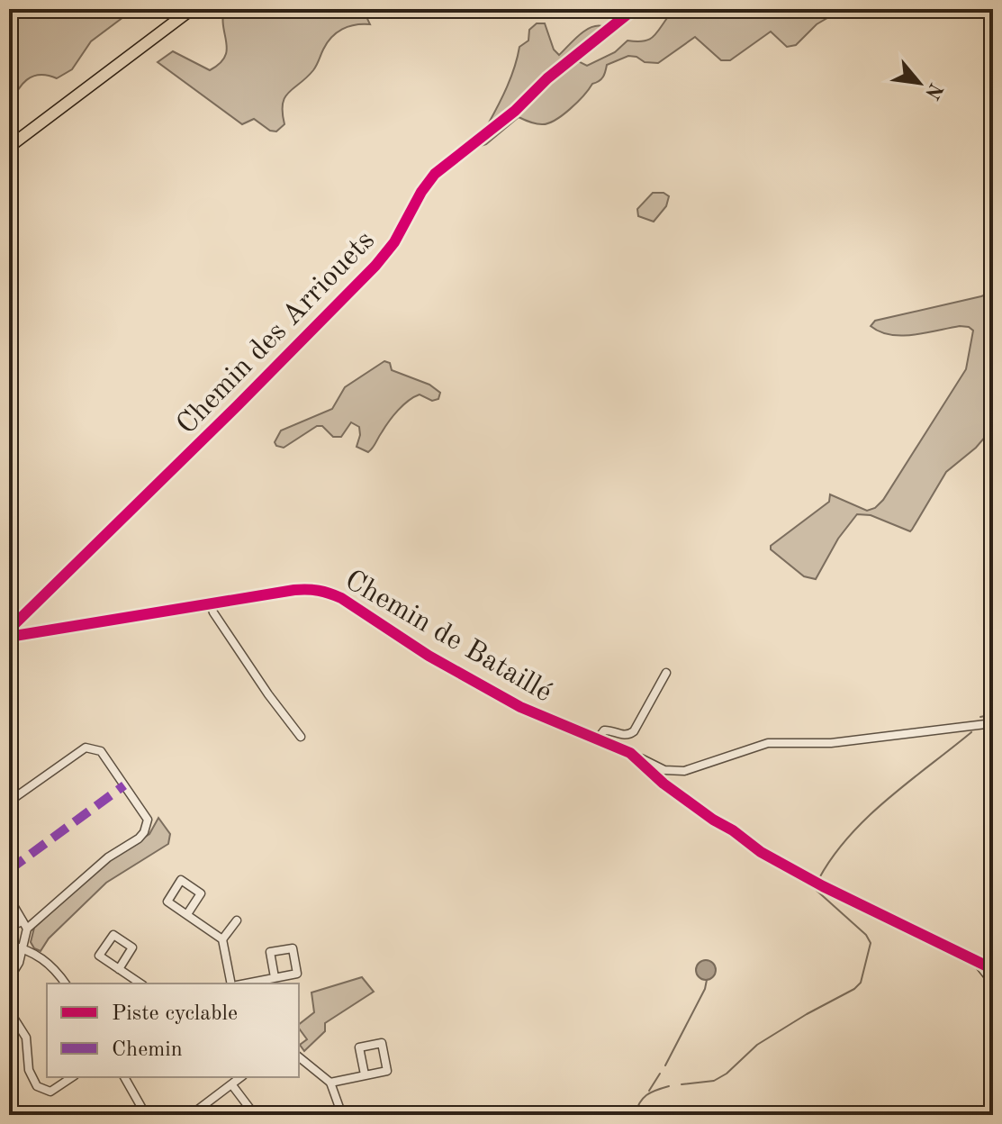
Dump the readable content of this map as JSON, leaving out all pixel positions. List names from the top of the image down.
{
  "streets": {
    "street": ["Chemin des Arriouets", "Chemin de Bataillé"]
  },
  "legend": ["Piste cyclable", "Chemin"],
  "north": "bottom right"
}
